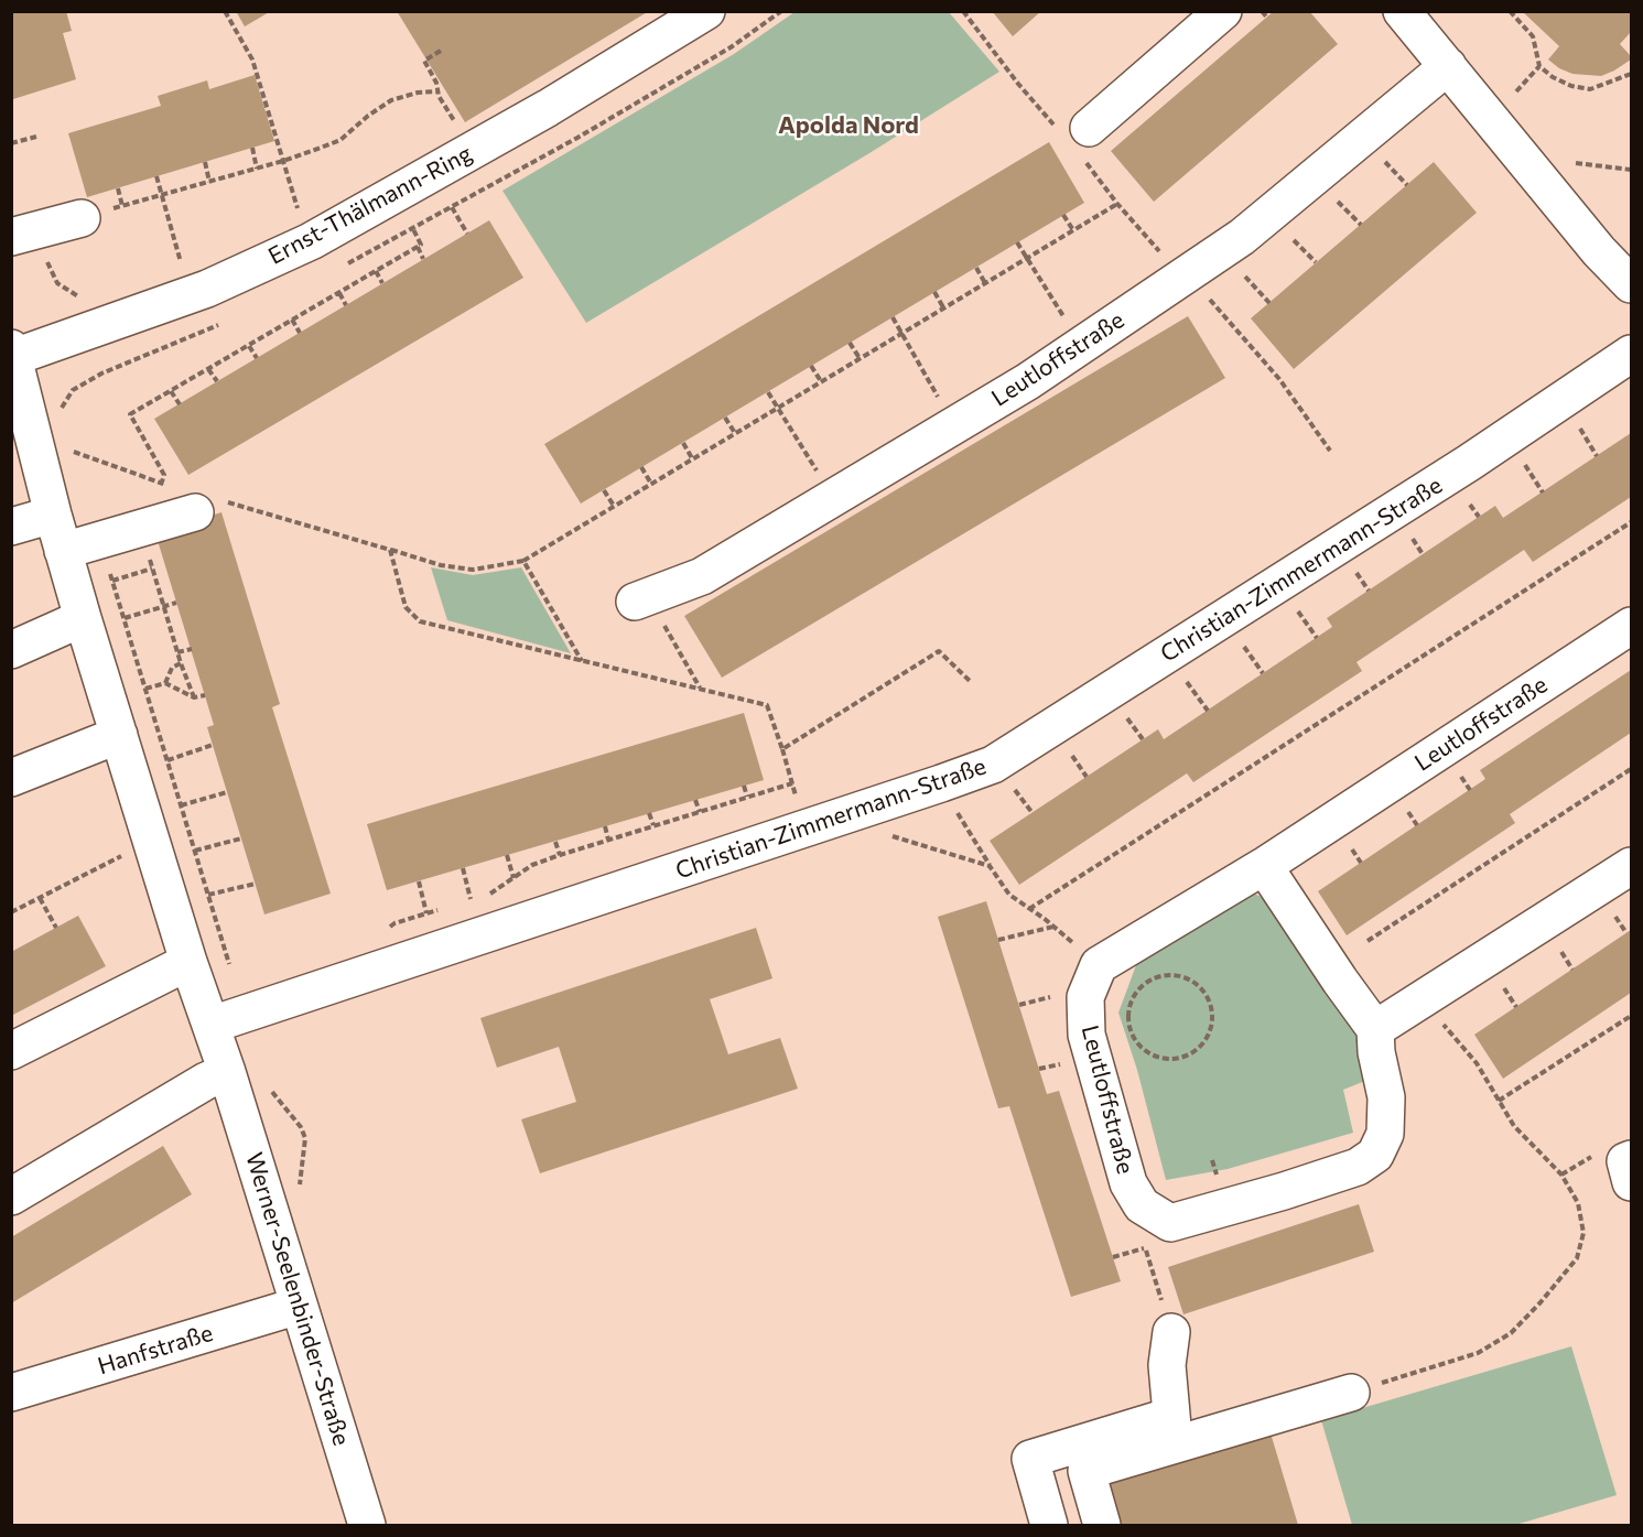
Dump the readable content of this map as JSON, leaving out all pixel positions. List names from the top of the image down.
{
  "streets": {
    "street": [
      "Ernst-Thälmann-Ring",
      "Leutloffstraße",
      "Christian-Zimmermann-Straße",
      "Werner-Seelenbinder-Straße",
      "Hanfstraße"
    ]
  },
  "crossings": [
    ["Ernst-Thälmann-Ring", "Werner-Seelenbinder-Straße"],
    ["Christian-Zimmermann-Straße", "Werner-Seelenbinder-Straße"],
    ["Werner-Seelenbinder-Straße", "Hanfstraße"]
  ],
  "districts": ["Apolda Nord"]
}
